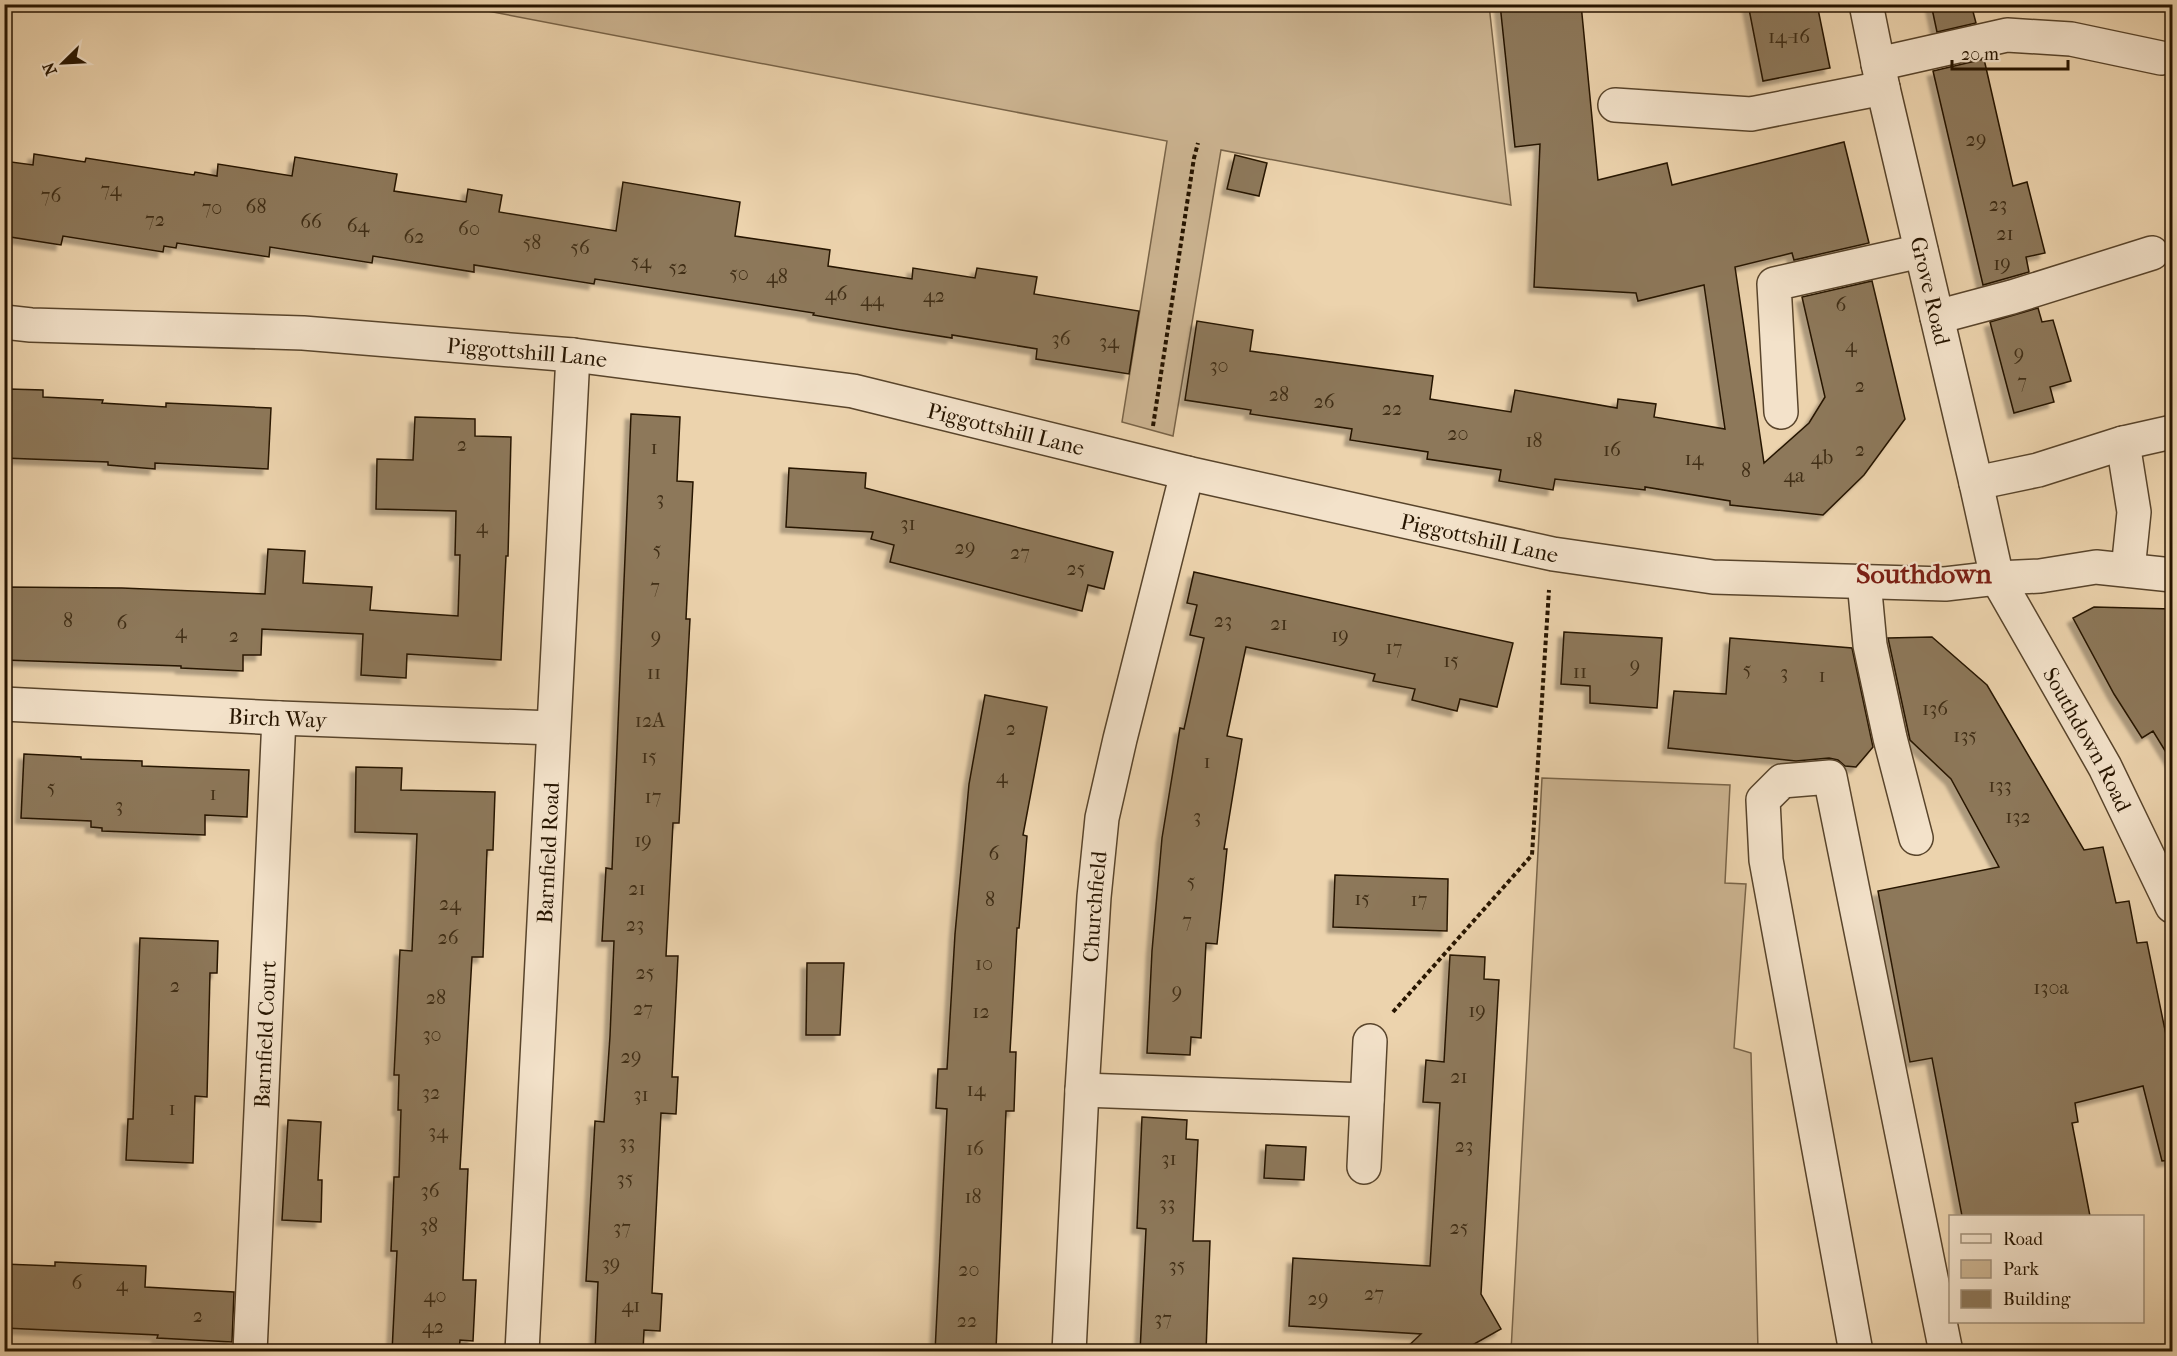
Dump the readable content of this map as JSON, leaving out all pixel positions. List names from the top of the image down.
{
  "streets": {
    "street": [
      "Grove Road",
      "Piggottshill Lane",
      "Birch Way",
      "Southdown Road",
      "Barnfield Road",
      "Churchfield",
      "Barnfield Court"
    ]
  },
  "crossings": [
    ["Grove Road", "Piggottshill Lane"],
    ["Grove Road", "Southdown Road"],
    ["Piggottshill Lane", "Southdown Road"],
    ["Piggottshill Lane", "Barnfield Road"],
    ["Piggottshill Lane", "Churchfield"],
    ["Birch Way", "Barnfield Road"],
    ["Birch Way", "Barnfield Court"]
  ],
  "districts": ["Southdown"],
  "house_numbers": [
    "14-16",
    "29",
    "74",
    "76",
    "23",
    "68",
    "70",
    "72",
    "66",
    "64",
    "60",
    "21",
    "62",
    "58",
    "56",
    "54",
    "19",
    "52",
    "50",
    "48",
    "46",
    "42",
    "44",
    "6",
    "36",
    "34",
    "4",
    "9",
    "30",
    "7",
    "2",
    "28",
    "26",
    "22",
    "20",
    "18",
    "2",
    "1",
    "16",
    "2",
    "4b",
    "14",
    "8",
    "4a",
    "3",
    "31",
    "4",
    "29",
    "5",
    "27",
    "25",
    "7",
    "8",
    "23",
    "6",
    "21",
    "4",
    "2",
    "19",
    "9",
    "17",
    "15",
    "9",
    "5",
    "11",
    "11",
    "3",
    "1",
    "136",
    "12A",
    "2",
    "135",
    "15",
    "1",
    "4",
    "133",
    "5",
    "1",
    "17",
    "3",
    "3",
    "132",
    "19",
    "6",
    "5",
    "21",
    "15",
    "8",
    "17",
    "24",
    "7",
    "23",
    "26",
    "10",
    "25",
    "2",
    "130a",
    "9",
    "28",
    "27",
    "19",
    "12",
    "30",
    "29",
    "21",
    "14",
    "32",
    "31",
    "1",
    "34",
    "33",
    "23",
    "16",
    "31",
    "35",
    "36",
    "18",
    "33",
    "38",
    "37",
    "25",
    "39",
    "35",
    "20",
    "6",
    "4",
    "27",
    "40",
    "29",
    "41",
    "2",
    "37",
    "22",
    "42"
  ],
  "legend": ["Road", "Park", "Building"],
  "scale_bar": "20 m",
  "north": "bottom left"
}
